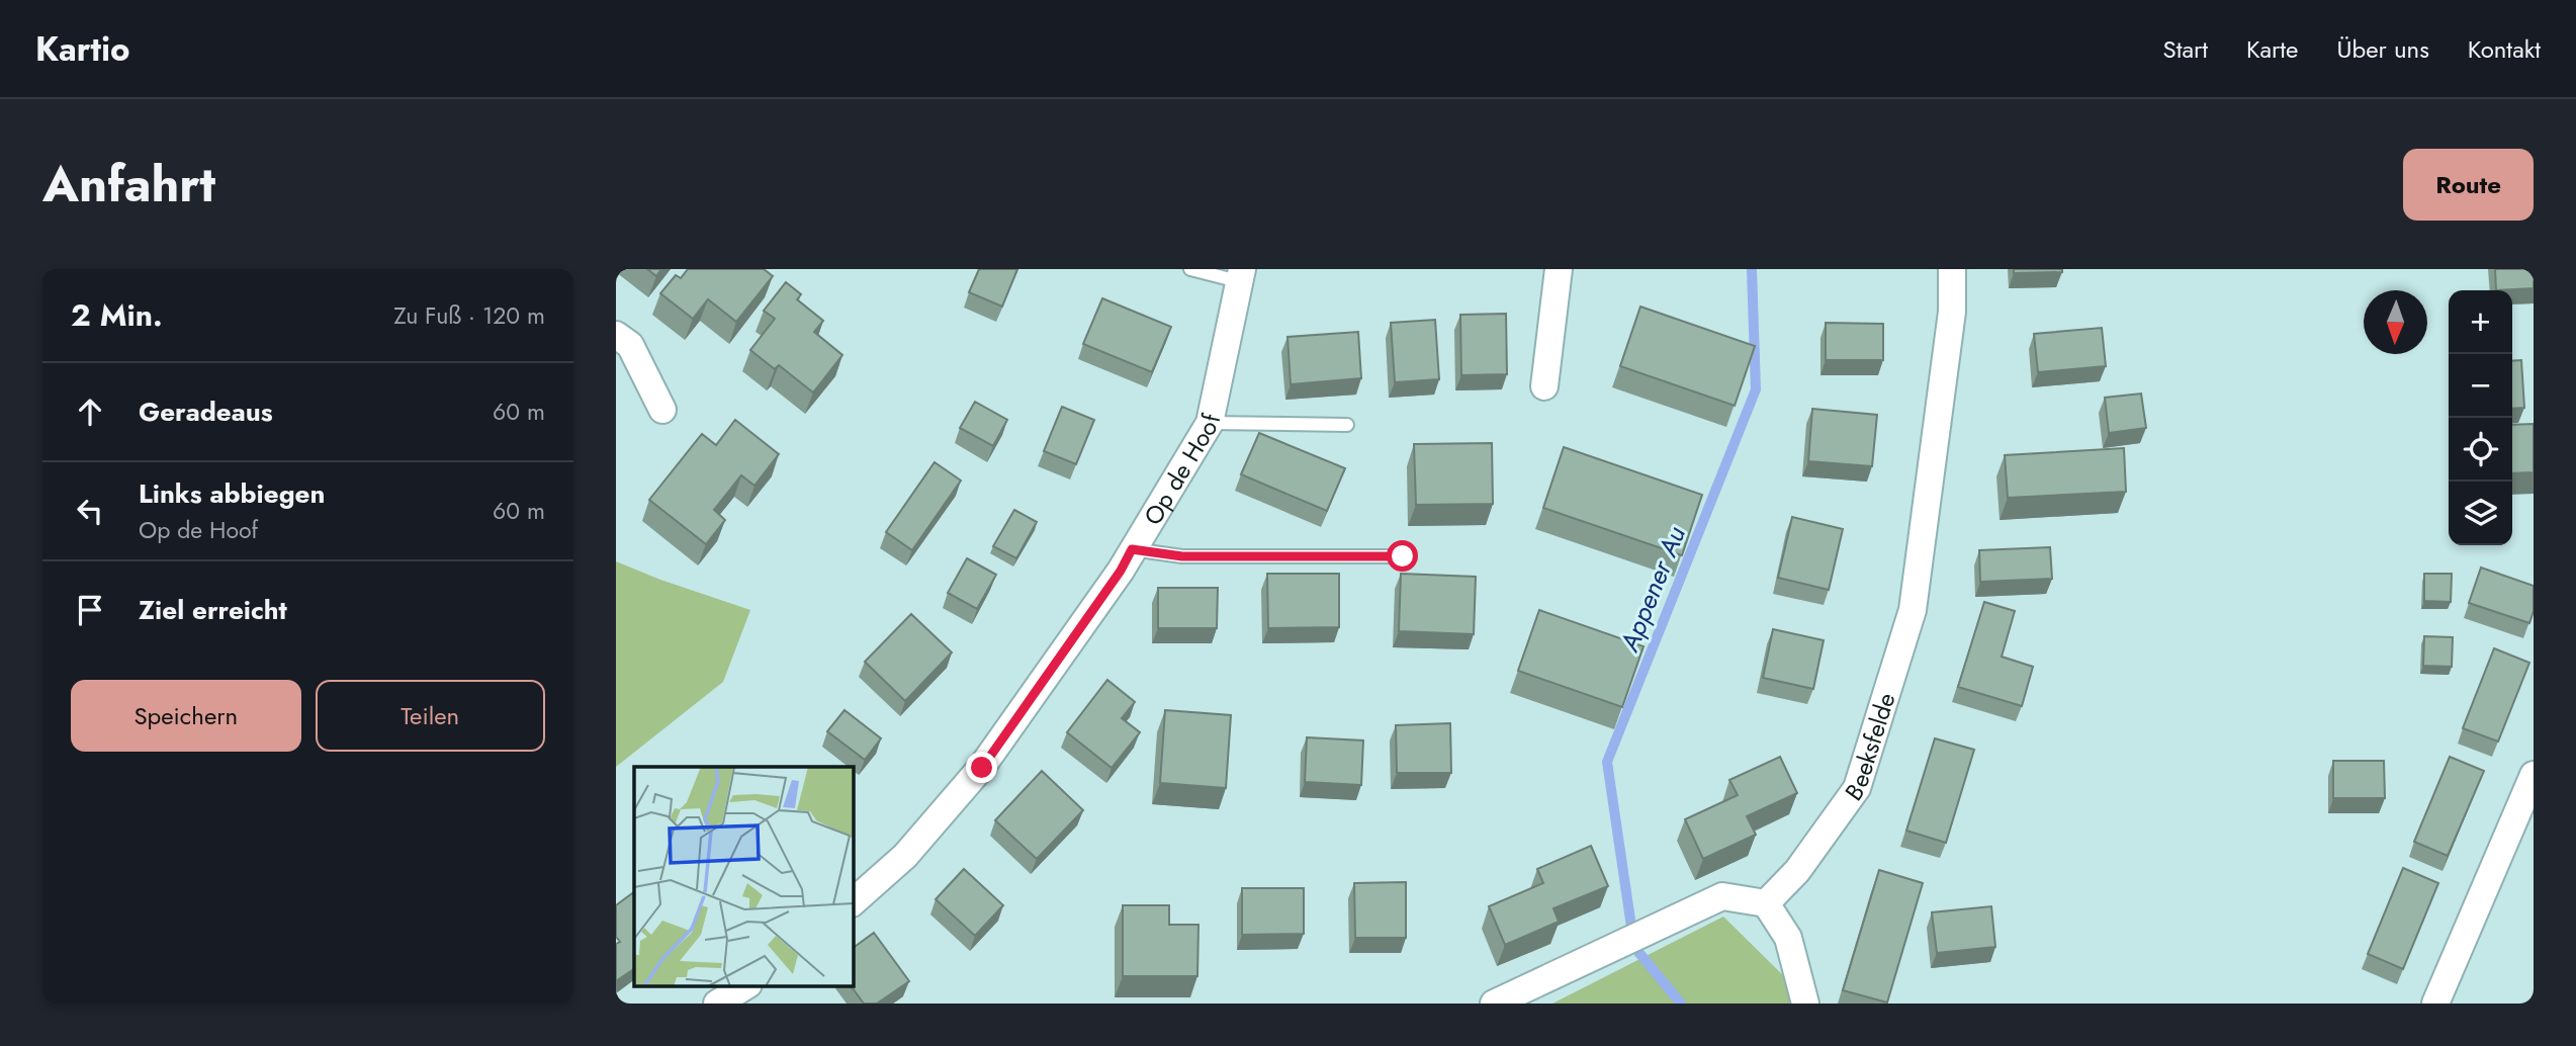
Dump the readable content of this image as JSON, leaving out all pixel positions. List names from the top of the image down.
{
  "streets": {
    "street": ["Op de Hoof", "Beeksfelde"]
  },
  "water": ["Appener Au"],
  "north": "bottom",
  "page": {
    "header": "Kartio",
    "nav": [
      "Start",
      "Karte",
      "Über uns",
      "Kontakt"
    ],
    "title": "Anfahrt",
    "buttons": [
      "Route",
      ["Speichern", "Teilen"]
    ],
    "heading": ["2 Min.", "Zu Fuß · 120 m"],
    "map_buttons": ["+", "−"],
    "list": [
      ["Geradeaus", "60 m"],
      ["Links abbiegen", "Op de Hoof", "60 m"],
      "Ziel erreicht"
    ]
  }
}
